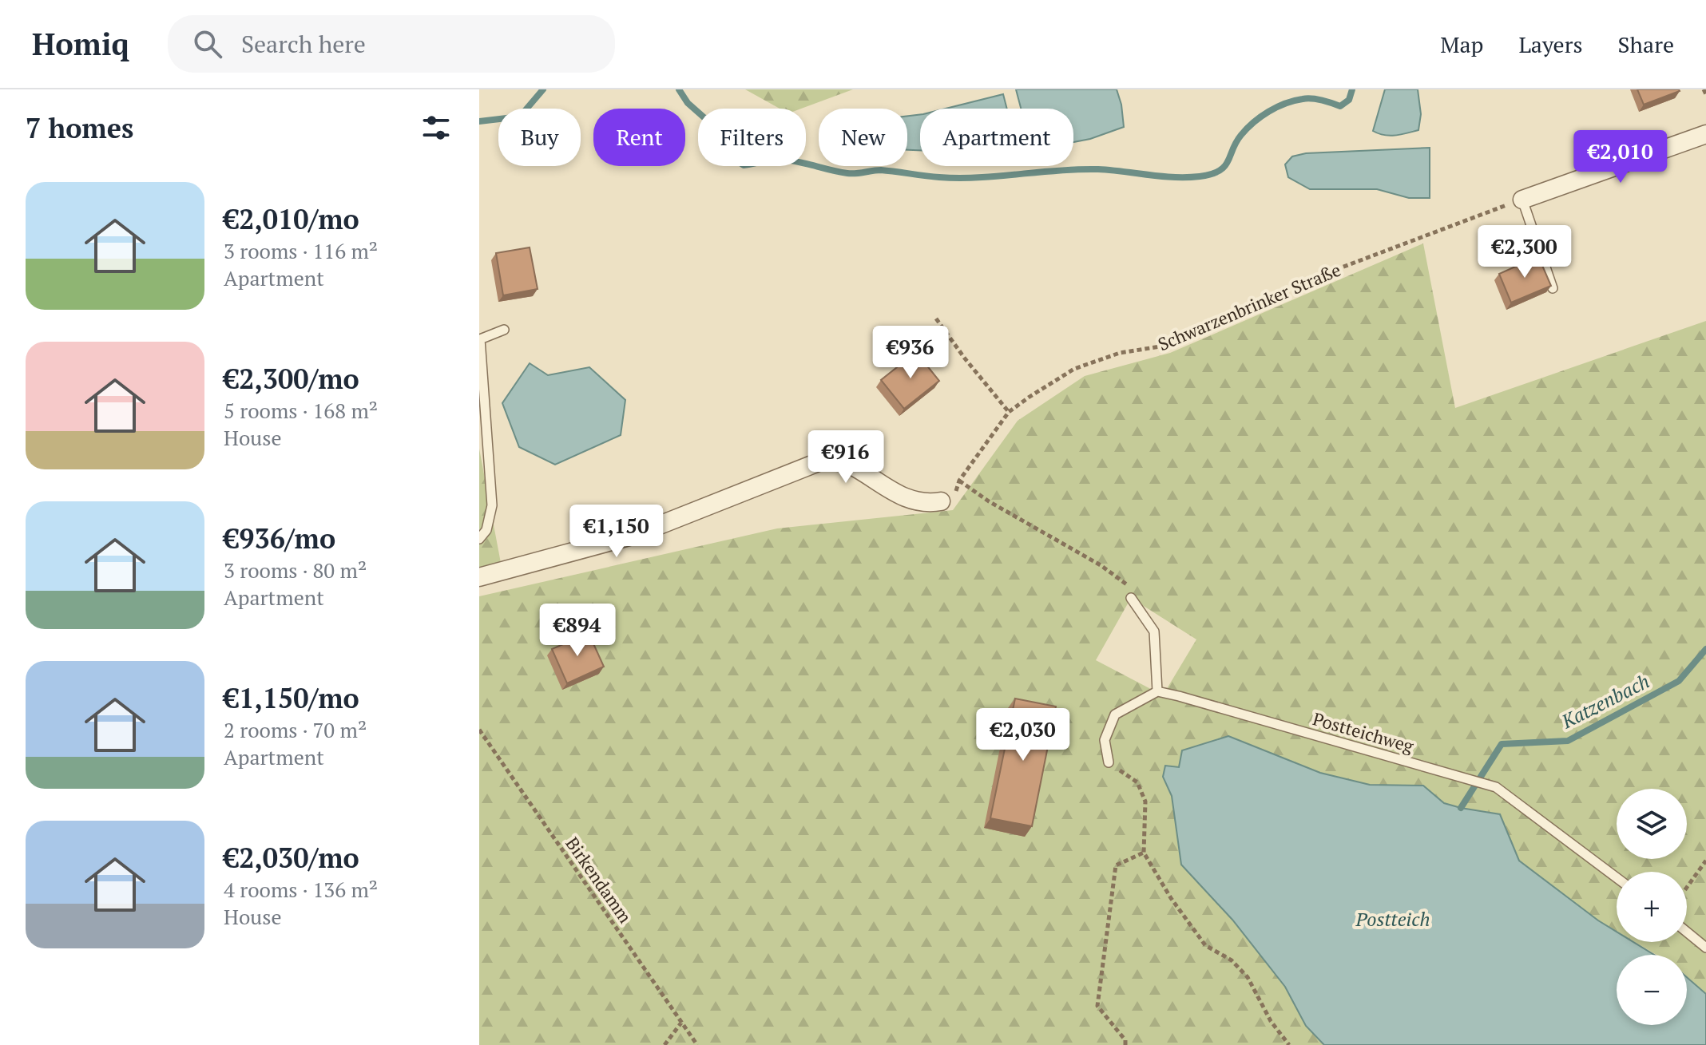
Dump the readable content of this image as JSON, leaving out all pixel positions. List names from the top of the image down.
{
  "streets": {
    "lane": ["Postteichweg"],
    "path": ["Schwarzenbrinker Straße", "Birkendamm"]
  },
  "water": ["Katzenbach", "Postteich"],
  "page": {
    "header": "Homiq",
    "search": "Search here",
    "nav": ["Map", "Layers", "Share"],
    "heading": "7 homes",
    "chip": [
      "Buy",
      "Rent",
      "Filters",
      "New",
      "Apartment"
    ],
    "price": [
      "€2,010",
      "€2,300",
      "€936",
      "€916",
      "€1,150",
      "€894",
      "€2,030"
    ],
    "list": [
      {
        "name": "€2,010/mo",
        "note": "3 rooms · 116 m² · Apartment"
      },
      {
        "name": "€2,300/mo",
        "note": "5 rooms · 168 m² · House"
      },
      {
        "name": "€936/mo",
        "note": "3 rooms · 80 m² · Apartment"
      },
      {
        "name": "€1,150/mo",
        "note": "2 rooms · 70 m² · Apartment"
      },
      {
        "name": "€2,030/mo",
        "note": "4 rooms · 136 m² · House"
      }
    ],
    "map_buttons": ["+", "−"]
  }
}
